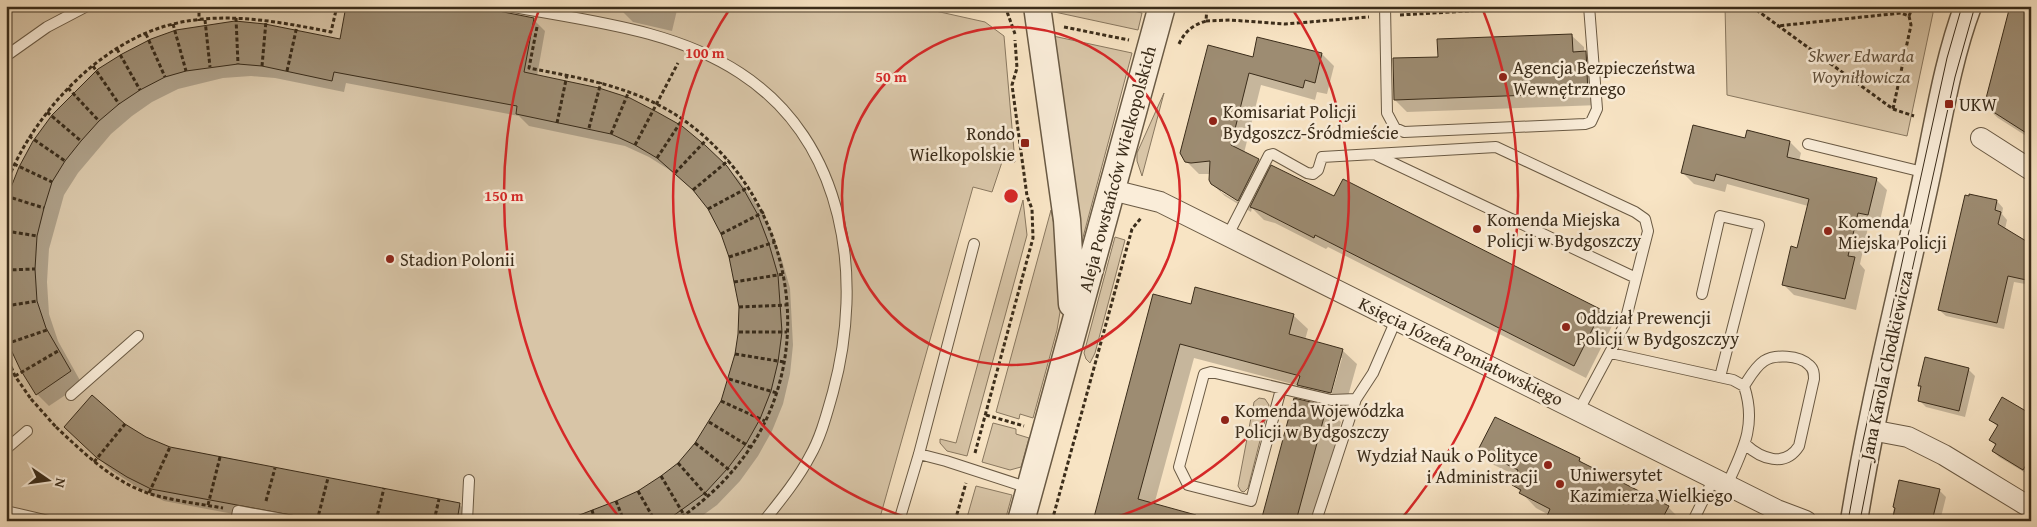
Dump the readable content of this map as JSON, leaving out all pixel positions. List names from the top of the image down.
{
  "streets": {
    "street": ["Aleja Powstańców Wielkopolskich", "Księcia Józefa Poniatowskiego", "Jana Karola Chodkiewicza"]
  },
  "crossings": [
    ["Aleja Powstańców Wielkopolskich", "Księcia Józefa Poniatowskiego"]
  ],
  "parks": ["Skwer Edwarda Woyniłłowicza"],
  "places": {
    "other": [
      "Agencja Bezpieczeństwa Wewnętrznego",
      "Komisariat Policji Bydgoszcz-Śródmieście",
      "Komenda Miejska Policji w Bydgoszczy",
      "Komenda Miejska Policji",
      "Stadion Polonii",
      "Oddział Prewencji Policji w Bydgoszczyy",
      "Komenda Wojewódzka Policji w Bydgoszczy",
      "Wydział Nauk o Polityce i Administracji",
      "Uniwersytet Kazimierza Wielkiego"
    ],
    "transit": ["UKW", "Rondo Wielkopolskie"]
  },
  "north": "right",
  "rings": ["100 m", "50 m", "150 m"]
}
